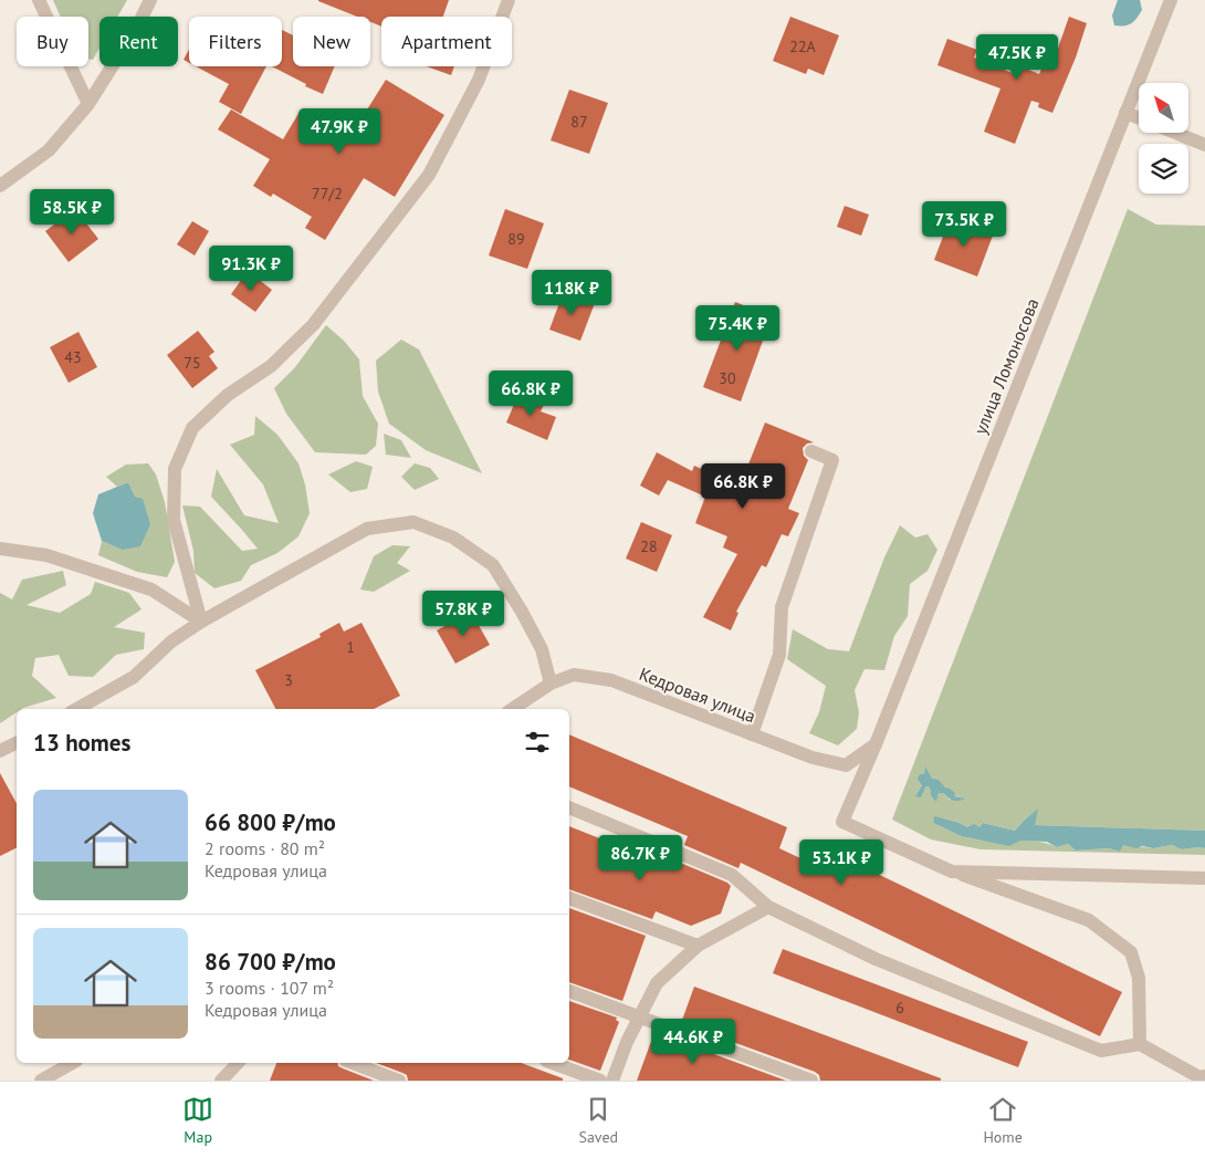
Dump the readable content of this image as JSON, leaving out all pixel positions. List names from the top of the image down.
{
  "streets": {
    "street": ["улица Ломоносова", "Кедровая улица"]
  },
  "crossings": [
    ["улица Ломоносова", "Кедровая улица"]
  ],
  "house_numbers": [
    "22А",
    "87",
    "77/2",
    "89",
    "43",
    "75",
    "30",
    "28",
    "1",
    "3",
    "6"
  ],
  "north": "top left",
  "page": {
    "chip": [
      "Buy",
      "Rent",
      "Filters",
      "New",
      "Apartment"
    ],
    "price": [
      "47.5K ₽",
      "47.9K ₽",
      "58.5K ₽",
      "73.5K ₽",
      "91.3K ₽",
      "118K ₽",
      "75.4K ₽",
      "66.8K ₽",
      "66.8K ₽",
      "57.8K ₽",
      "86.7K ₽",
      "53.1K ₽",
      "44.6K ₽"
    ],
    "heading": "13 homes",
    "list": [
      {
        "name": "66 800 ₽/mo",
        "note": "2 rooms · 80 m² · Кедровая улица"
      },
      {
        "name": "86 700 ₽/mo",
        "note": "3 rooms · 107 m² · Кедровая улица"
      }
    ],
    "tabs": ["Map", "Saved", "Home"]
  }
}
